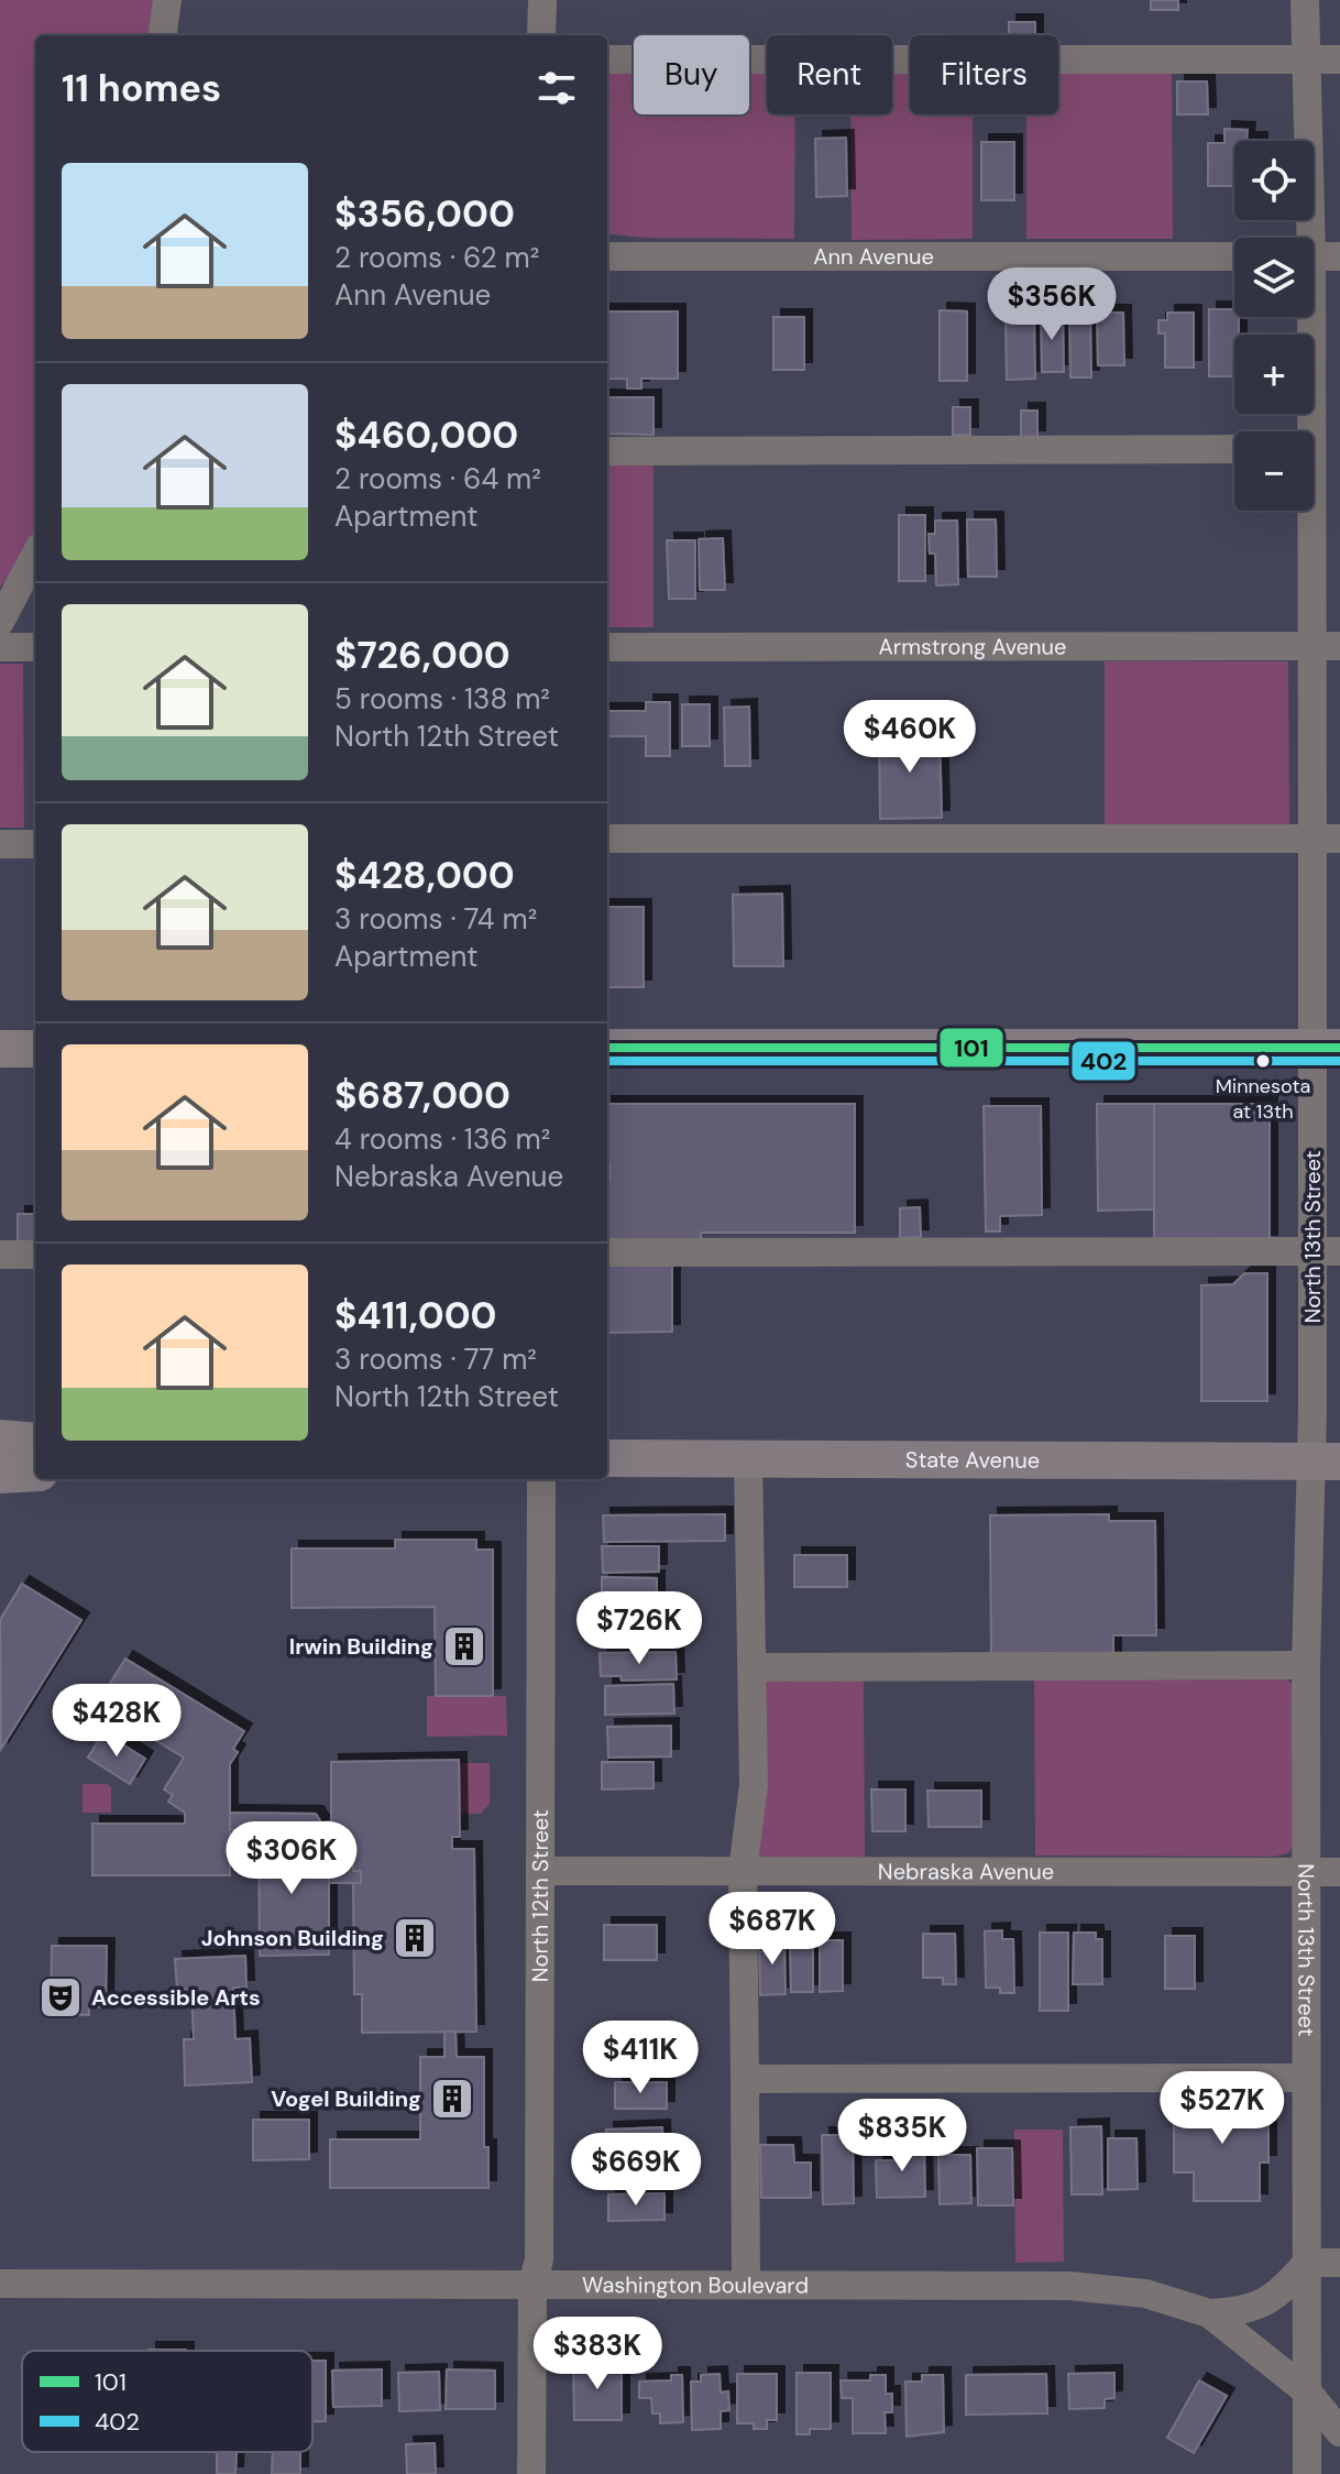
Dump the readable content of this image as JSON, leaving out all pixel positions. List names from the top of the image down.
{
  "streets": {
    "main road": ["State Avenue"],
    "street": [
      "Ann Avenue",
      "Armstrong Avenue",
      "North 13th Street",
      "Nebraska Avenue",
      "North 12th Street",
      "Washington Boulevard"
    ]
  },
  "crossings": [
    ["Armstrong Avenue", "North 13th Street"],
    ["North 13th Street", "State Avenue"],
    ["North 13th Street", "Nebraska Avenue"],
    ["North 13th Street", "Washington Boulevard"],
    ["Nebraska Avenue", "North 12th Street"],
    ["North 12th Street", "Washington Boulevard"]
  ],
  "places": {
    "other": ["Minnesota at 13th"],
    "building": ["Irwin Building", "Johnson Building", "Vogel Building"],
    "theatre": ["Accessible Arts"]
  },
  "lines": ["transit line 101", "transit line 402"],
  "legend": ["101", "402"],
  "page": {
    "chip": ["Buy", "Rent", "Filters"],
    "heading": "11 homes",
    "map_buttons": ["+", "−"],
    "list": [
      {
        "name": "$356,000",
        "note": "2 rooms · 62 m² · Ann Avenue"
      },
      {
        "name": "$460,000",
        "note": "2 rooms · 64 m² · Apartment"
      },
      {
        "name": "$726,000",
        "note": "5 rooms · 138 m² · North 12th Street"
      },
      {
        "name": "$428,000",
        "note": "3 rooms · 74 m² · Apartment"
      },
      {
        "name": "$687,000",
        "note": "4 rooms · 136 m² · Nebraska Avenue"
      },
      {
        "name": "$411,000",
        "note": "3 rooms · 77 m² · North 12th Street"
      }
    ],
    "price": [
      "$356K",
      "$460K",
      "$726K",
      "$428K",
      "$306K",
      "$687K",
      "$411K",
      "$527K",
      "$835K",
      "$669K",
      "$383K"
    ]
  }
}
